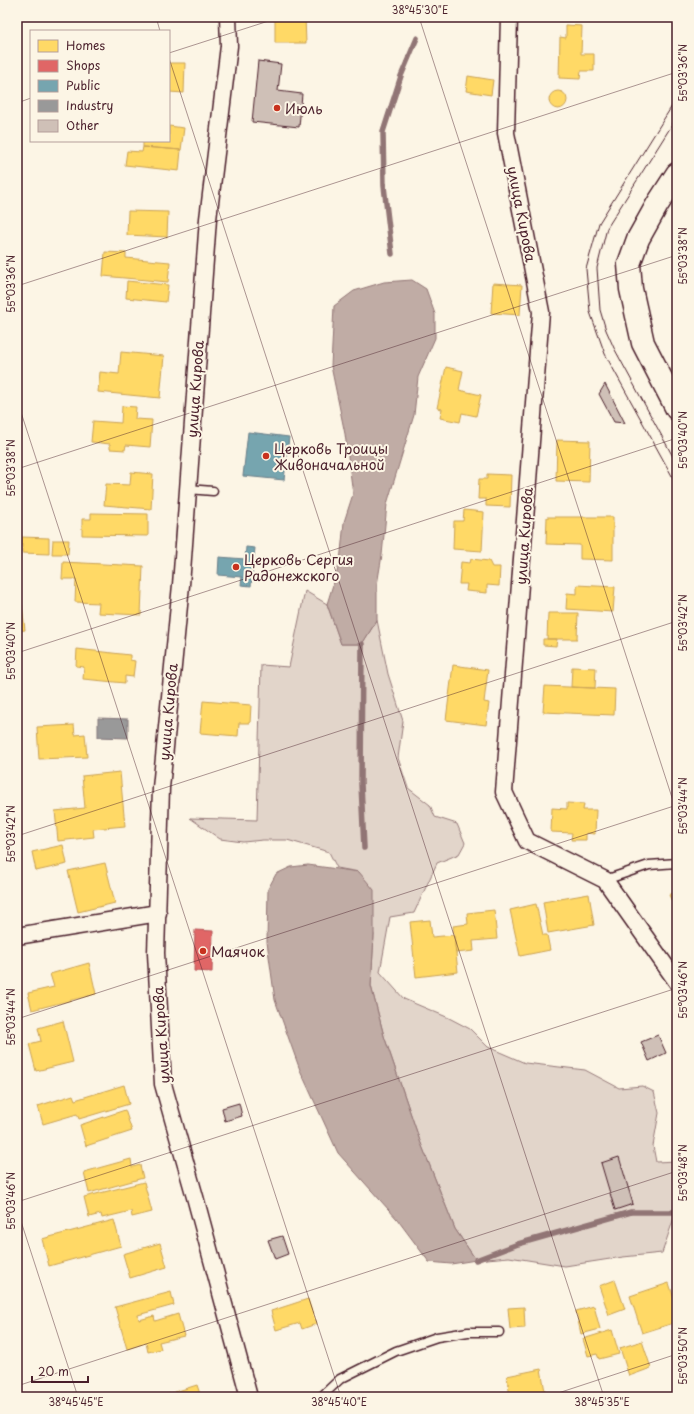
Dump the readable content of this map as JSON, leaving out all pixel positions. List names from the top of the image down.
{
  "streets": {
    "street": ["улица Кирова"]
  },
  "places": [
    "Июль",
    "Церковь Троицы Живоначальной",
    "Церковь Сергия Радонежского",
    "Маячок"
  ],
  "legend": [
    "Homes",
    "Shops",
    "Public",
    "Industry",
    "Other"
  ],
  "scale_bar": "20 m",
  "coordinates": [
    "38°45'30\"E",
    "55°03'36\"N",
    "55°03'38\"N",
    "55°03'40\"N",
    "55°03'42\"N",
    "55°03'44\"N",
    "55°03'46\"N",
    "55°03'48\"N",
    "55°03'50\"N",
    "38°45'45\"E",
    "38°45'40\"E",
    "38°45'35\"E"
  ]
}
